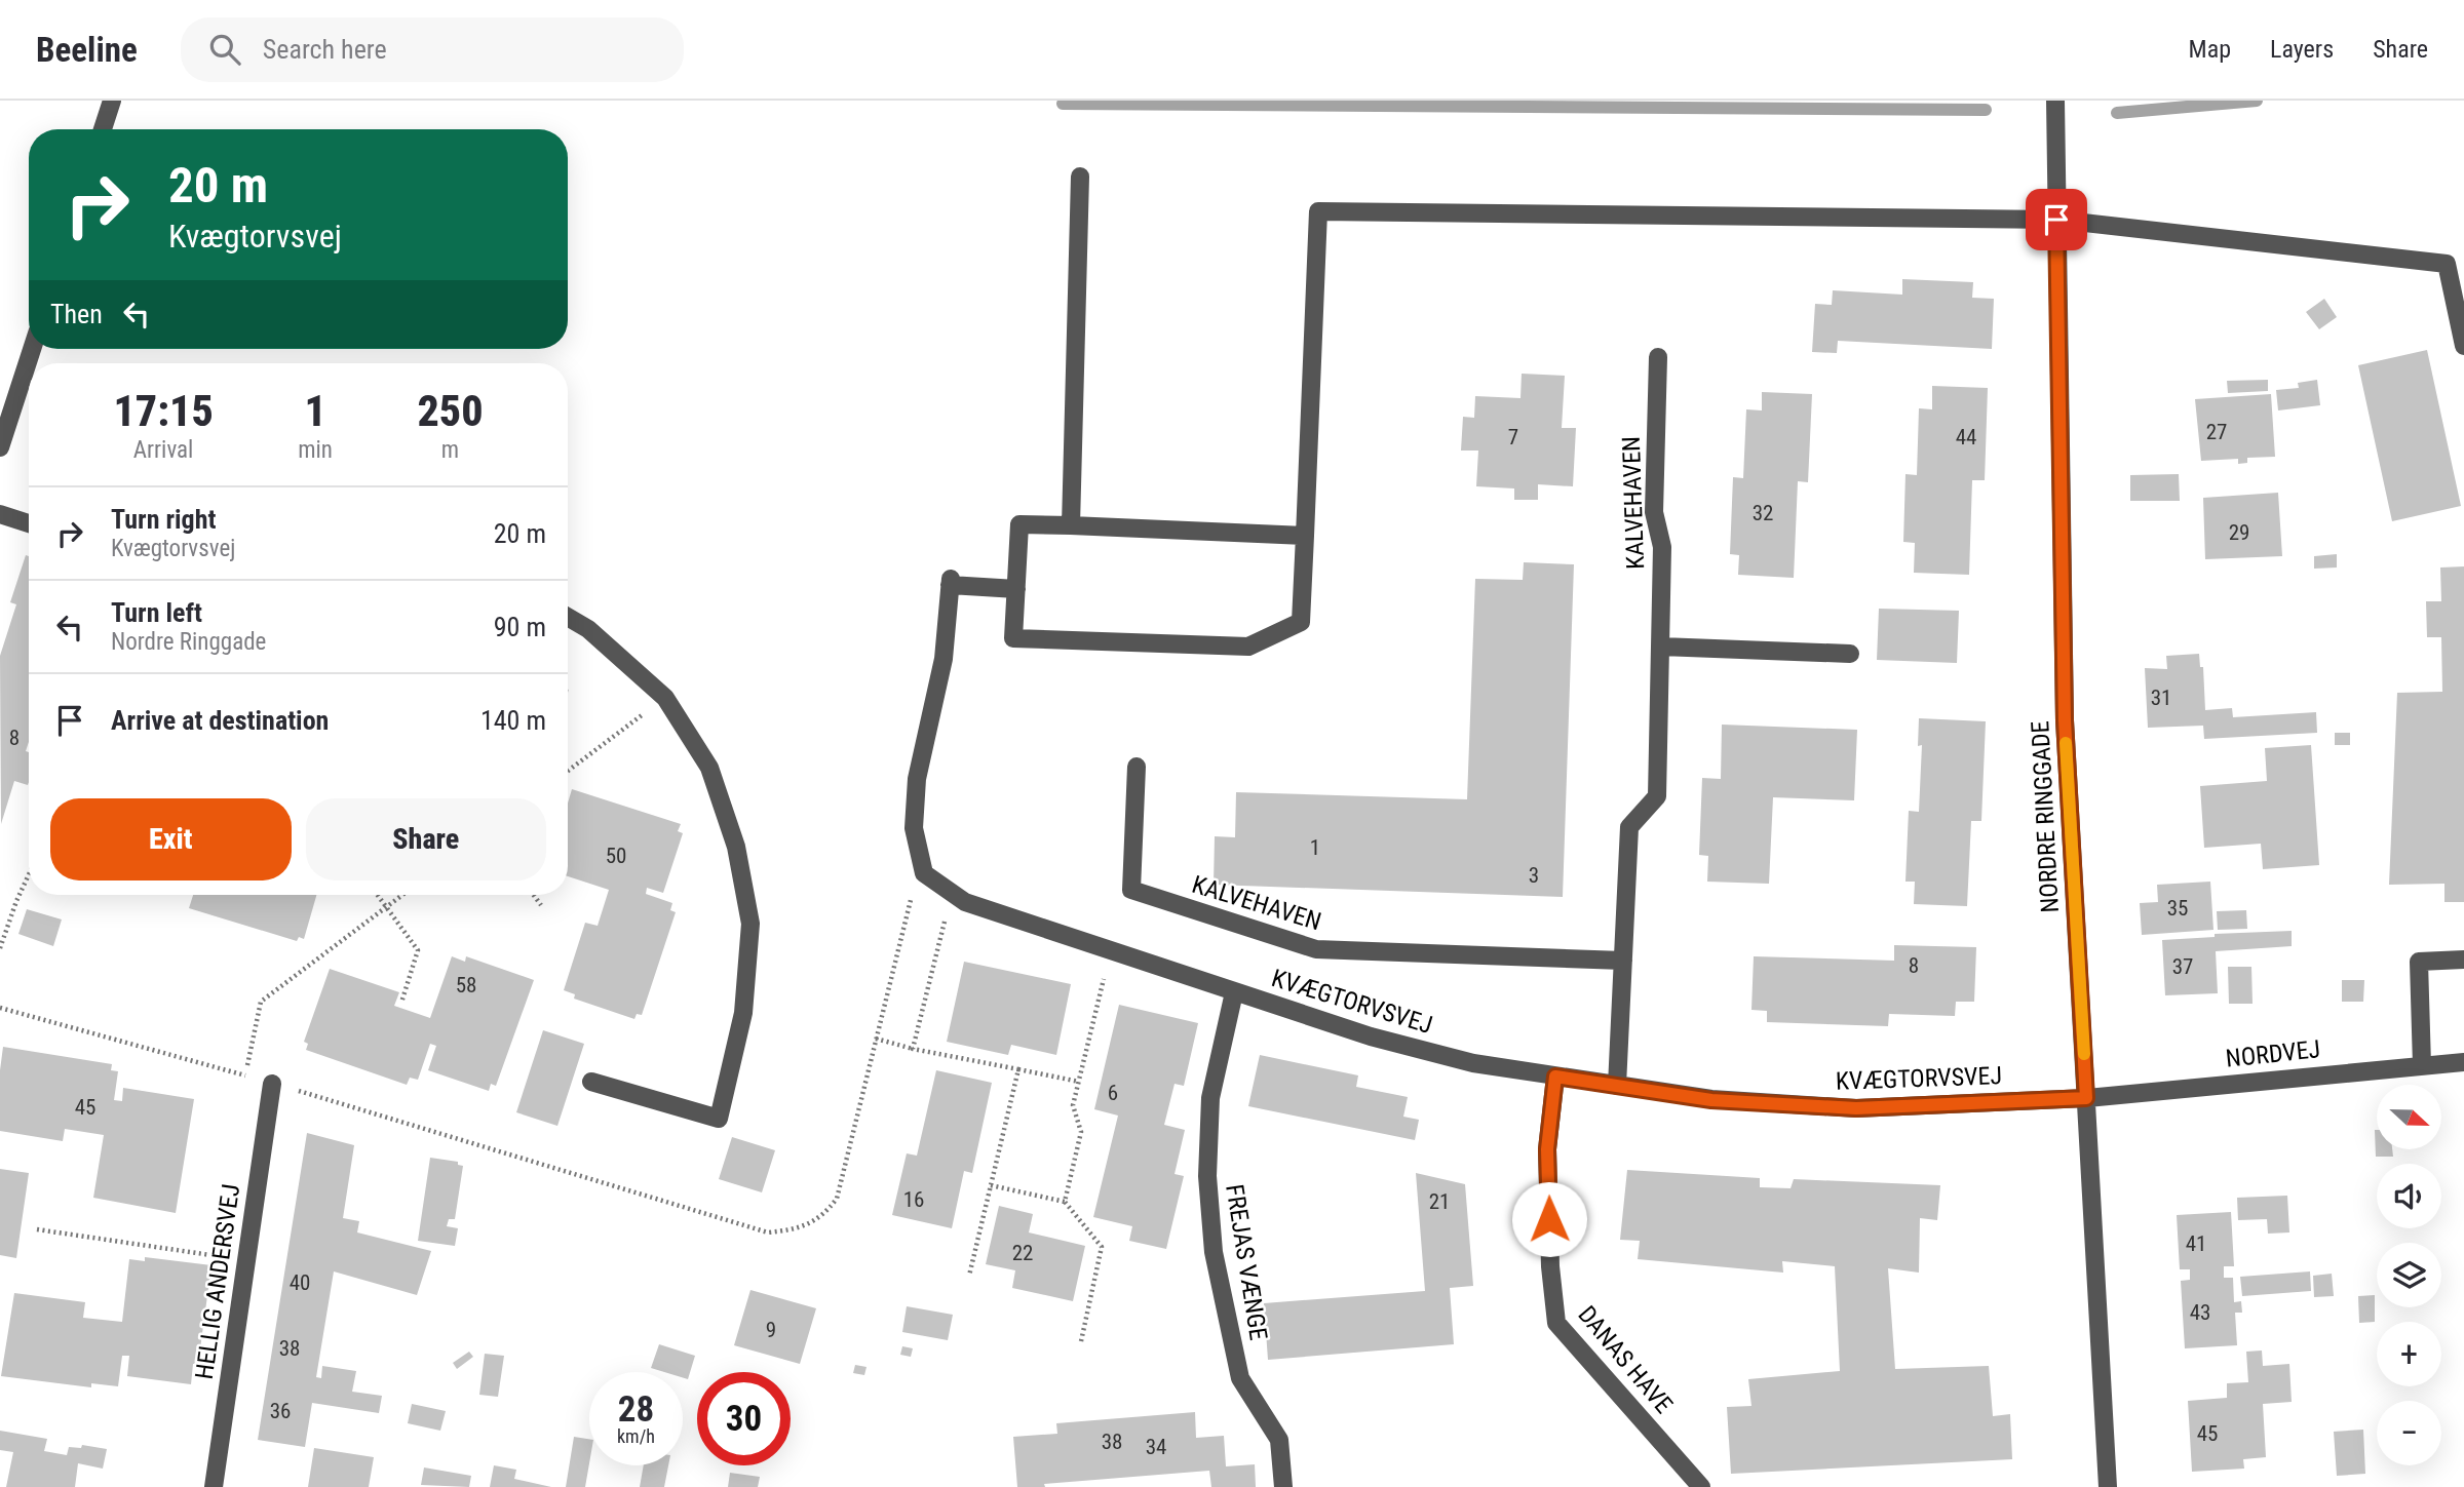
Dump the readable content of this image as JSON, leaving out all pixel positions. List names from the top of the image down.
{
  "streets": {
    "street": [
      "KALVEHAVEN",
      "NORDRE RINGGADE",
      "KVÆGTORVSVEJ",
      "NORDVEJ",
      "FREJAS VÆNGE",
      "HELLIG ANDERSVEJ",
      "DANAS HAVE"
    ]
  },
  "crossings": [
    ["KALVEHAVEN", "KVÆGTORVSVEJ"],
    ["NORDRE RINGGADE", "KVÆGTORVSVEJ"],
    ["NORDRE RINGGADE", "NORDVEJ"],
    ["KVÆGTORVSVEJ", "NORDVEJ"],
    ["KVÆGTORVSVEJ", "FREJAS VÆNGE"],
    ["KVÆGTORVSVEJ", "DANAS HAVE"]
  ],
  "house_numbers": [
    "27",
    "7",
    "44",
    "32",
    "29",
    "31",
    "8",
    "1",
    "50",
    "3",
    "35",
    "8",
    "37",
    "58",
    "6",
    "45",
    "16",
    "21",
    "41",
    "22",
    "40",
    "43",
    "9",
    "38",
    "36",
    "45",
    "38",
    "34"
  ],
  "north": "right",
  "page": {
    "header": "Beeline",
    "search": "Search here",
    "nav": ["Map", "Layers", "Share"],
    "turn": ["20 m", "Kvægtorvsvej"],
    "then": "Then",
    "eta": [
      "17:15",
      "Arrival",
      "1",
      "min",
      "250",
      "m"
    ],
    "list": [
      {
        "name": "Turn right",
        "note": "Kvægtorvsvej",
        "value": "20 m"
      },
      {
        "name": "Turn left",
        "note": "Nordre Ringgade",
        "value": "90 m"
      },
      {
        "name": "Arrive at destination",
        "value": "140 m"
      }
    ],
    "buttons": ["Exit", "Share"],
    "map_buttons": ["+", "−"],
    "speed": "28 km/h",
    "limit": "30"
  }
}
